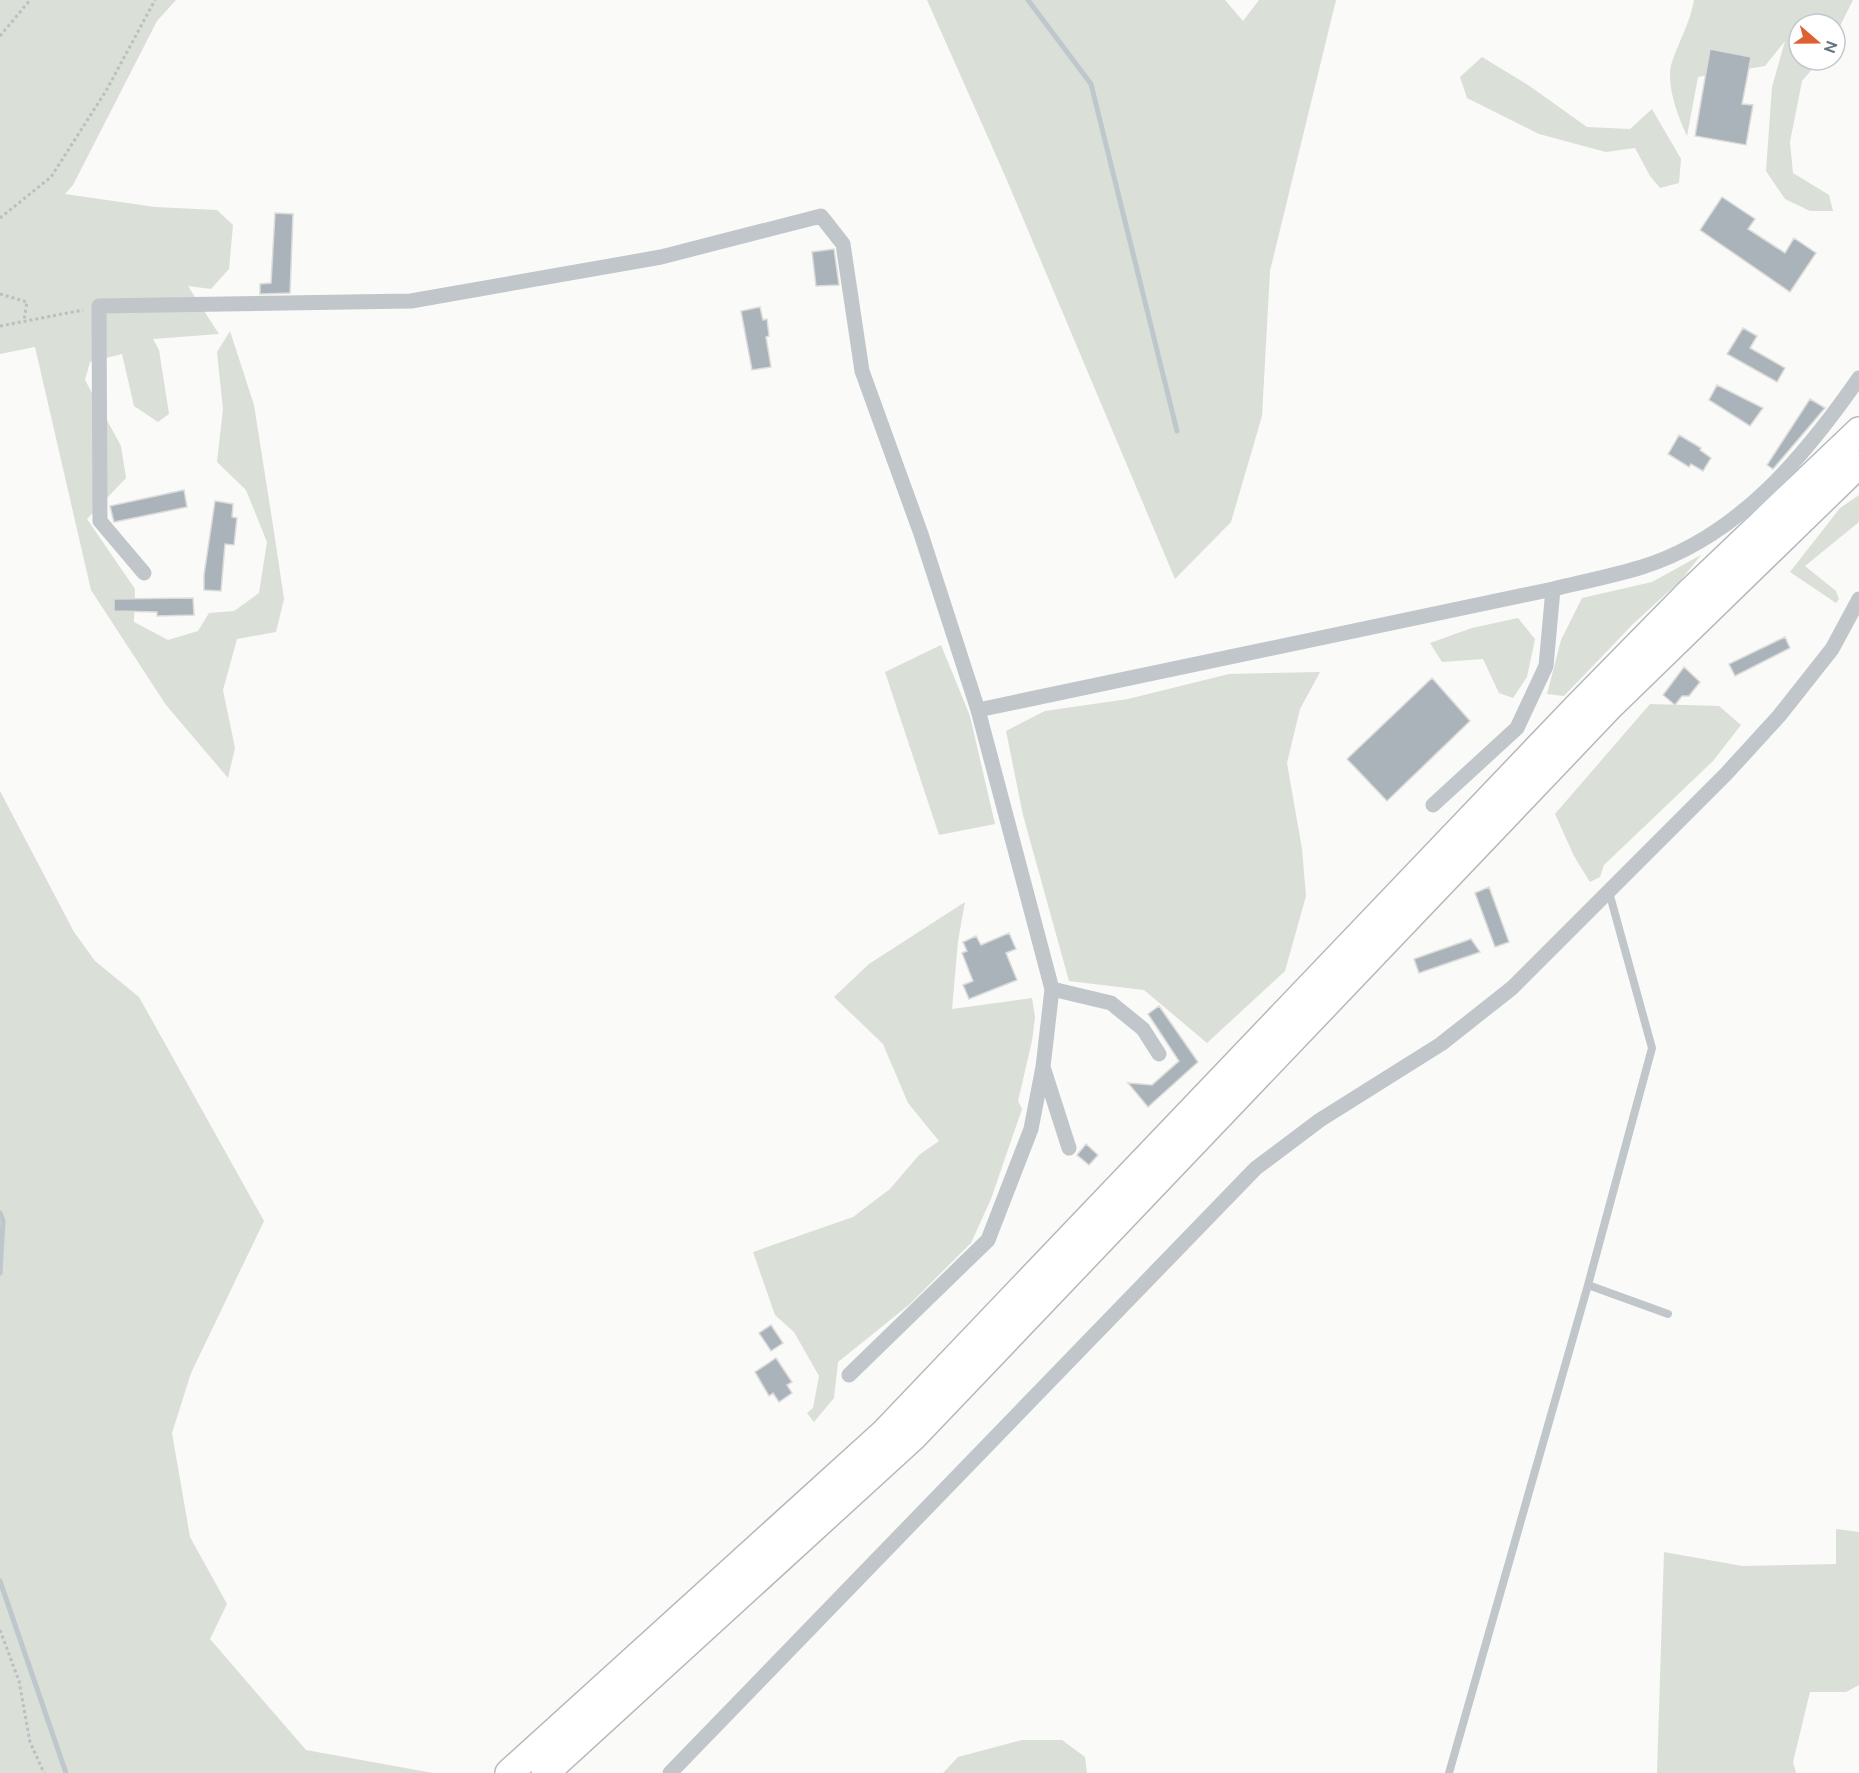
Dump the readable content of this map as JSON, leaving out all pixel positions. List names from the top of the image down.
{
  "north": "right"
}
